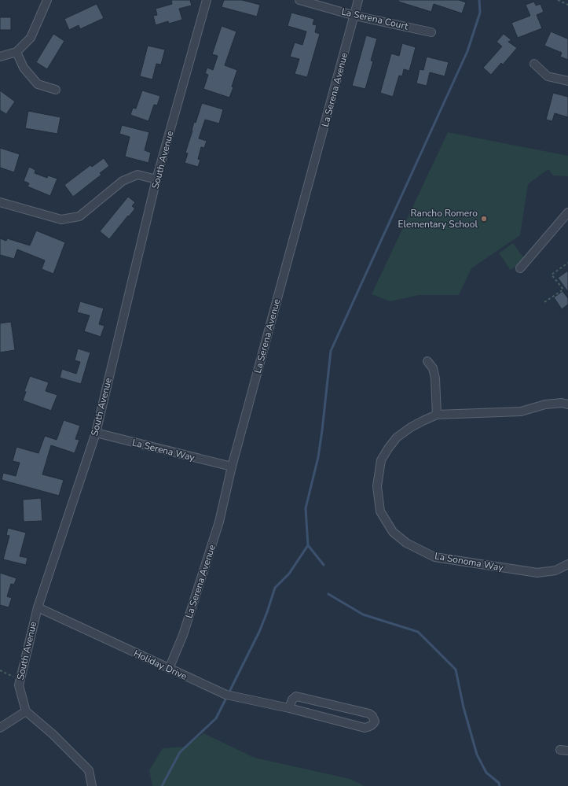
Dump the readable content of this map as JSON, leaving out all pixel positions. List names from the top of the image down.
{
  "streets": {
    "street": [
      "La Serena Court",
      "La Serena Avenue",
      "South Avenue",
      "La Serena Way",
      "La Sonoma Way",
      "Holiday Drive"
    ]
  },
  "crossings": [
    ["La Serena Court", "La Serena Avenue"],
    ["La Serena Avenue", "La Serena Way"],
    ["La Serena Avenue", "Holiday Drive"],
    ["South Avenue", "La Serena Way"],
    ["South Avenue", "Holiday Drive"]
  ],
  "places": ["Rancho Romero Elementary School"]
}
